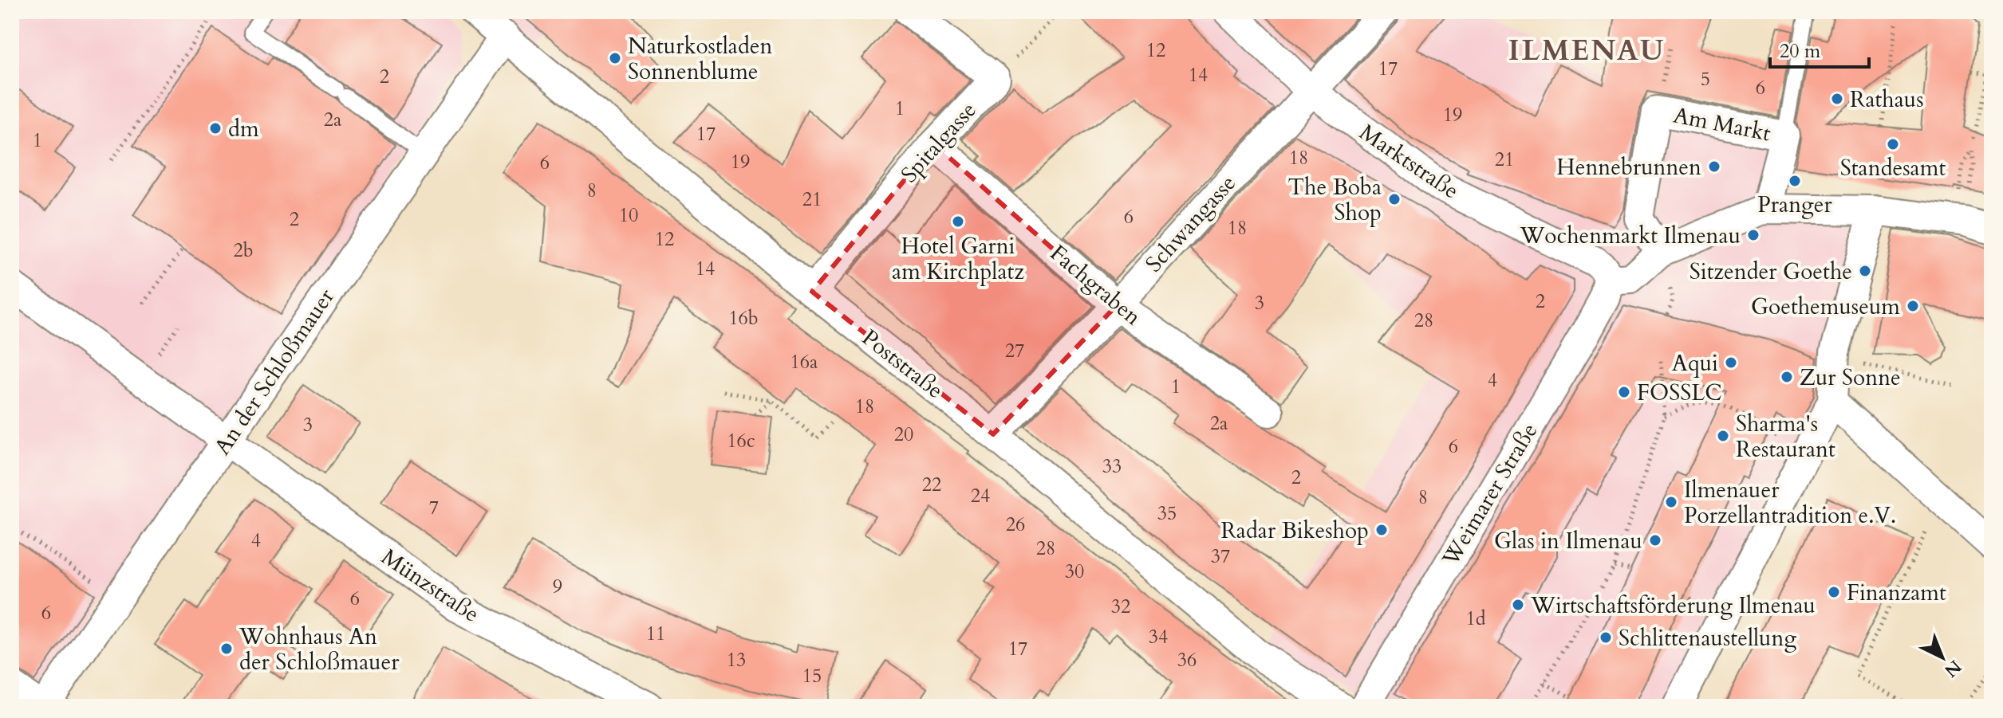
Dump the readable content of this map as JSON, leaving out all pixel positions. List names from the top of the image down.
{
  "streets": {
    "street": [
      "Am Markt",
      "Spitalgasse",
      "Marktstraße",
      "Schwangasse",
      "Fachgraben",
      "Poststraße",
      "An der Schloßmauer",
      "Weimarer Straße",
      "Münzstraße"
    ]
  },
  "crossings": [
    ["Spitalgasse", "Fachgraben"],
    ["Spitalgasse", "Poststraße"],
    ["Marktstraße", "Schwangasse"],
    ["Marktstraße", "Weimarer Straße"],
    ["Schwangasse", "Fachgraben"],
    ["Schwangasse", "Poststraße"],
    ["Poststraße", "An der Schloßmauer"],
    ["An der Schloßmauer", "Münzstraße"]
  ],
  "districts": ["ILMENAU"],
  "places": [
    "Naturkostladen Sonnenblume",
    "Rathaus",
    "dm",
    "Standesamt",
    "Hennebrunnen",
    "Pranger",
    "The Boba Shop",
    "Hotel Garni am Kirchplatz",
    "Wochenmarkt Ilmenau",
    "Sitzender Goethe",
    "Goethemuseum",
    "Aqui",
    "Zur Sonne",
    "FOSSLC",
    "Sharma's Restaurant",
    "Ilmenauer Porzellantradition e.V.",
    "Radar Bikeshop",
    "Glas in Ilmenau",
    "Finanzamt",
    "Wirtschaftsförderung Ilmenau",
    "Schlittenaustellung",
    "Wohnhaus An der Schloßmauer"
  ],
  "house_numbers": [
    "12",
    "17",
    "14",
    "2",
    "5",
    "6",
    "1",
    "19",
    "2a",
    "17",
    "1",
    "18",
    "21",
    "19",
    "6",
    "8",
    "21",
    "10",
    "6",
    "2",
    "18",
    "12",
    "2b",
    "14",
    "2",
    "3",
    "16b",
    "28",
    "27",
    "16a",
    "4",
    "1",
    "18",
    "2a",
    "3",
    "20",
    "16c",
    "6",
    "33",
    "2",
    "22",
    "24",
    "8",
    "7",
    "35",
    "26",
    "4",
    "28",
    "37",
    "30",
    "9",
    "6",
    "32",
    "6",
    "1d",
    "11",
    "34",
    "17",
    "13",
    "36",
    "15"
  ],
  "scale_bar": "20 m",
  "north": "bottom right"
}
